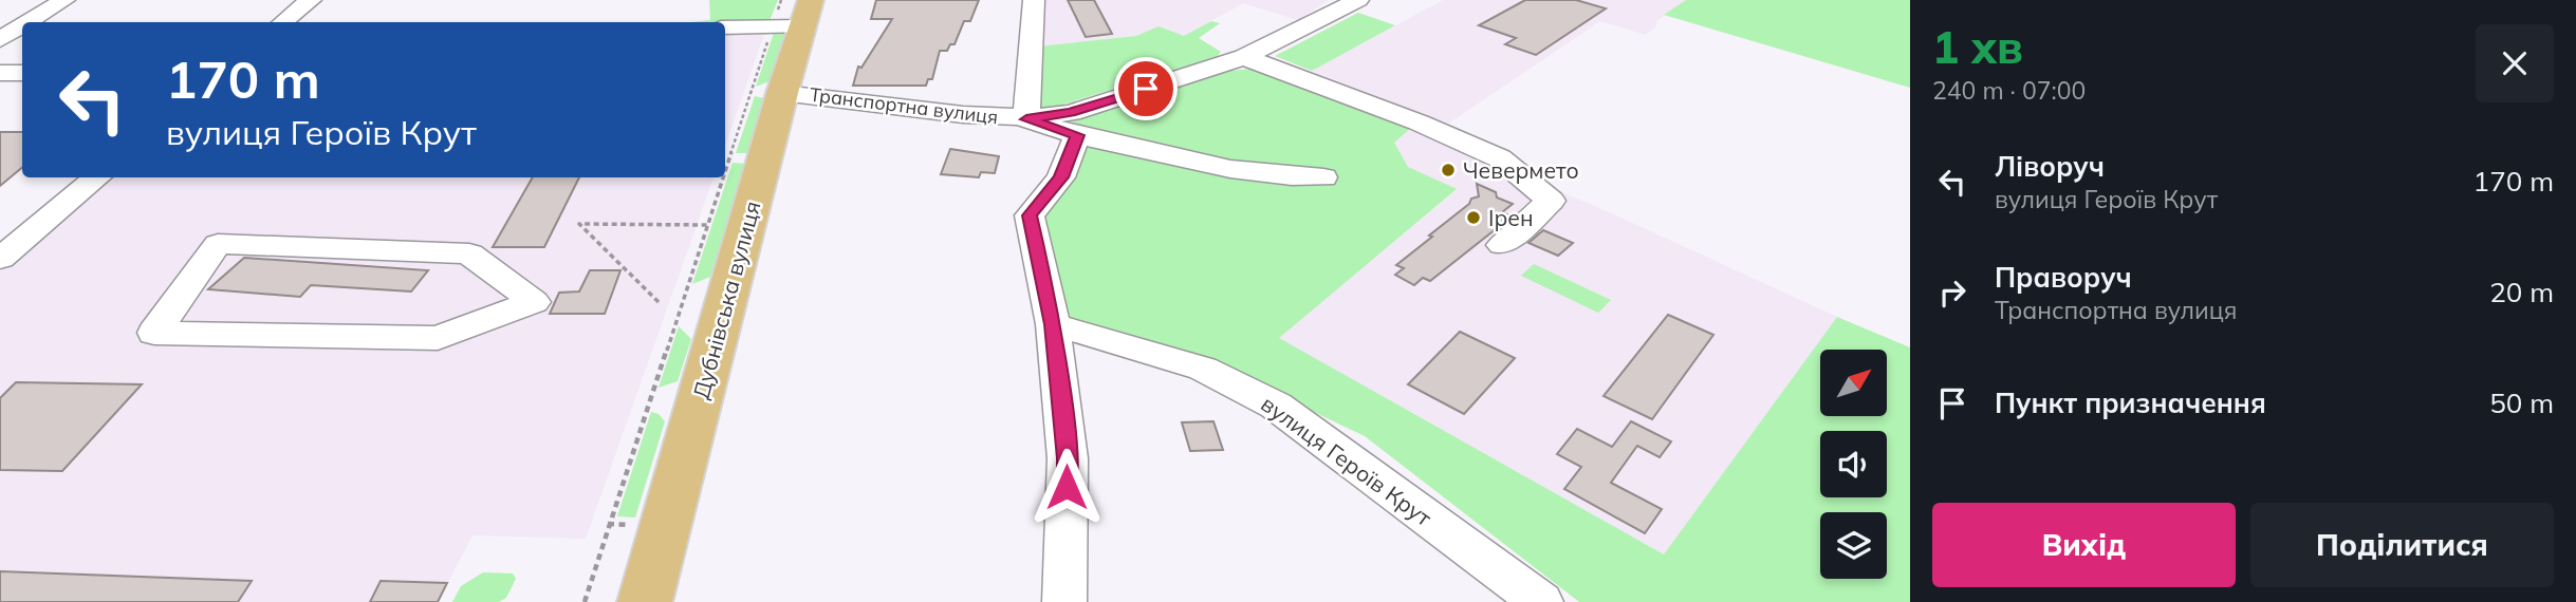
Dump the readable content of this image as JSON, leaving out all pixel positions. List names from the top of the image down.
{
  "streets": {
    "main road": ["Дубнівська вулиця"],
    "street": ["Транспортна вулиця", "вулиця Героїв Крут"]
  },
  "crossings": [
    ["Транспортна вулиця", "Дубнівська вулиця"]
  ],
  "places": ["Чевермето", "Ірен"],
  "north": "top right",
  "page": {
    "heading": ["1 хв", "240 m · 07:00"],
    "turn": ["170 m", "вулиця Героїв Крут"],
    "list": [
      {
        "name": "Ліворуч",
        "note": "вулиця Героїв Крут",
        "value": "170 m"
      },
      {
        "name": "Праворуч",
        "note": "Транспортна вулиця",
        "value": "20 m"
      },
      {
        "name": "Пункт призначення",
        "value": "50 m"
      }
    ],
    "buttons": ["Вихід", "Поділитися"]
  }
}
